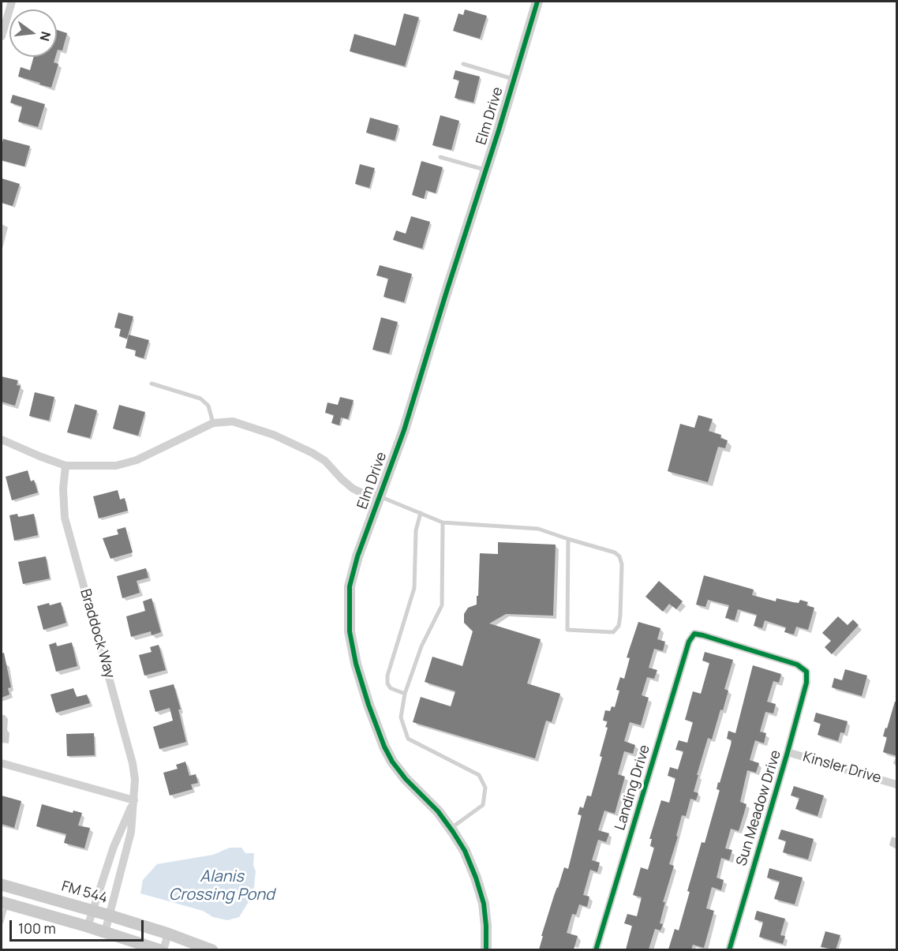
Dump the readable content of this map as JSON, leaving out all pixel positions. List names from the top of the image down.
{
  "streets": {
    "main road": ["FM 544"],
    "street": [
      "Elm Drive",
      "Braddock Way",
      "Kinsler Drive",
      "Landing Drive",
      "Sun Meadow Drive"
    ]
  },
  "crossings": [
    ["Braddock Way", "FM 544"],
    ["Kinsler Drive", "Sun Meadow Drive"],
    ["Landing Drive", "Sun Meadow Drive"]
  ],
  "water": ["Alanis Crossing Pond"],
  "scale_bar": "100 m",
  "north": "right"
}
